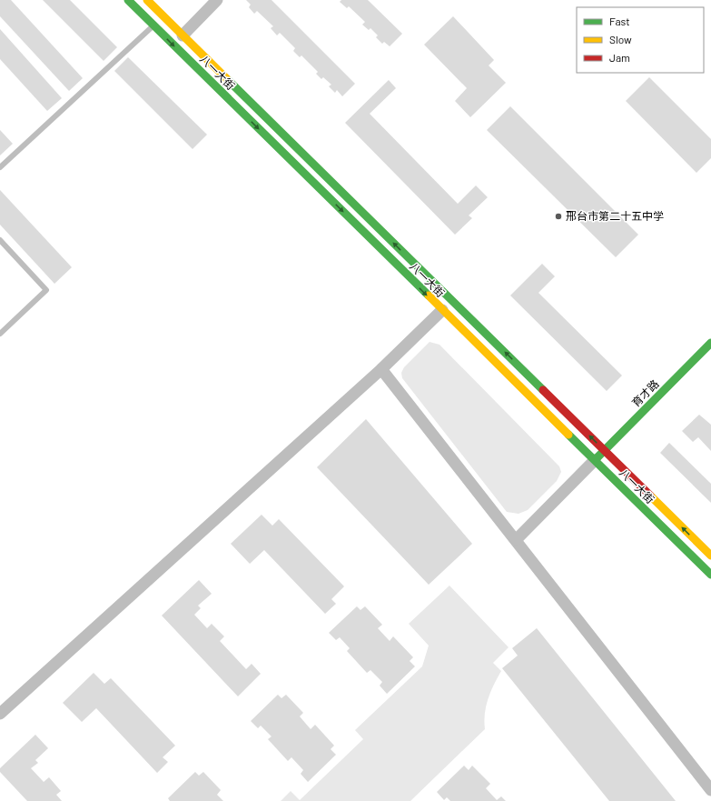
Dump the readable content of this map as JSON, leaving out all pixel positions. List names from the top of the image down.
{
  "streets": {
    "street": ["八一大街", "育才路"]
  },
  "crossings": [
    ["八一大街", "育才路"]
  ],
  "places": ["邢台市第二十五中学"],
  "legend": ["Fast", "Slow", "Jam"]
}
